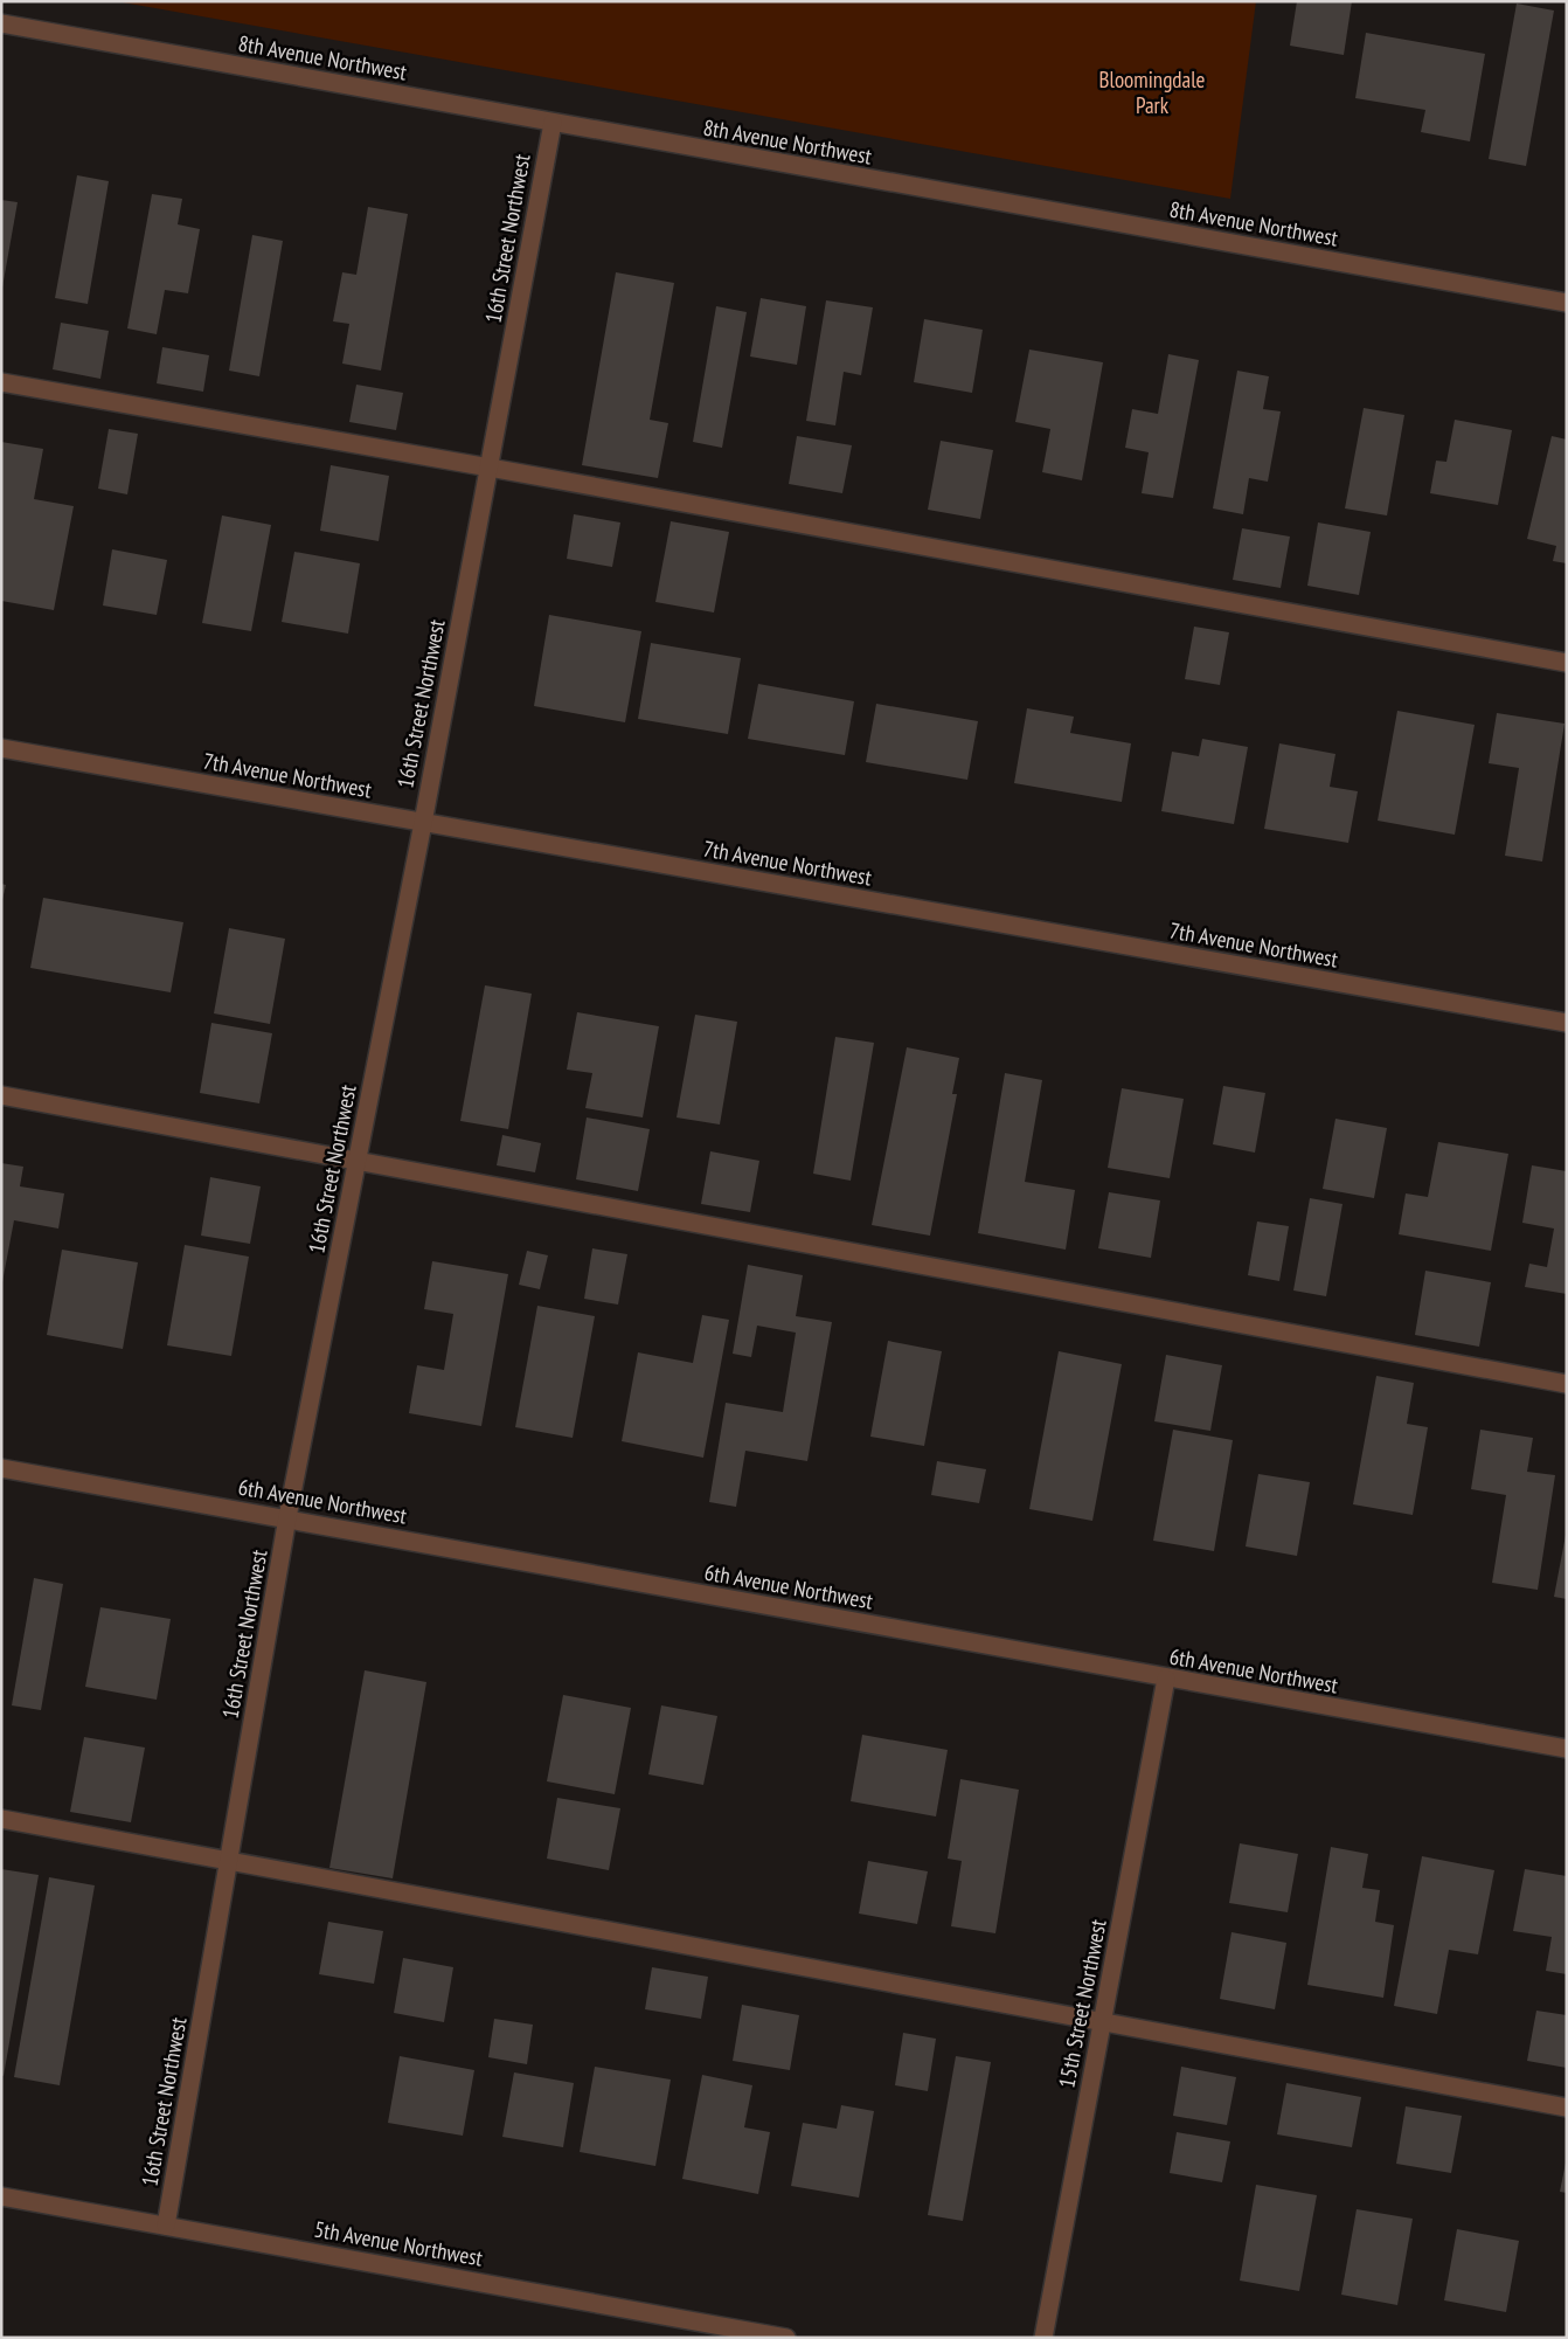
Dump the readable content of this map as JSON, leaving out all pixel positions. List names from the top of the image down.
{
  "streets": {
    "street": [
      "8th Avenue Northwest",
      "16th Street Northwest",
      "7th Avenue Northwest",
      "6th Avenue Northwest",
      "15th Street Northwest",
      "5th Avenue Northwest"
    ]
  },
  "crossings": [
    ["8th Avenue Northwest", "16th Street Northwest"],
    ["16th Street Northwest", "7th Avenue Northwest"],
    ["16th Street Northwest", "6th Avenue Northwest"],
    ["16th Street Northwest", "5th Avenue Northwest"],
    ["6th Avenue Northwest", "15th Street Northwest"]
  ],
  "parks": ["Bloomingdale Park"]
}
